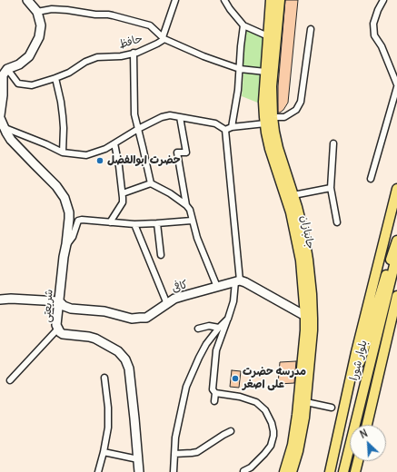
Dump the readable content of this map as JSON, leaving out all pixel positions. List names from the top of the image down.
{
  "streets": {
    "main road": ["جانبازان", "بلوار شورا"],
    "street": ["حافظ", "کافی", "شریعتی"]
  },
  "crossings": [
    ["کافی", "شریعتی"]
  ],
  "places": ["حضرت ابوالفضل", "مدرسه حضرت علی اصغر"],
  "north": "top left"
}
